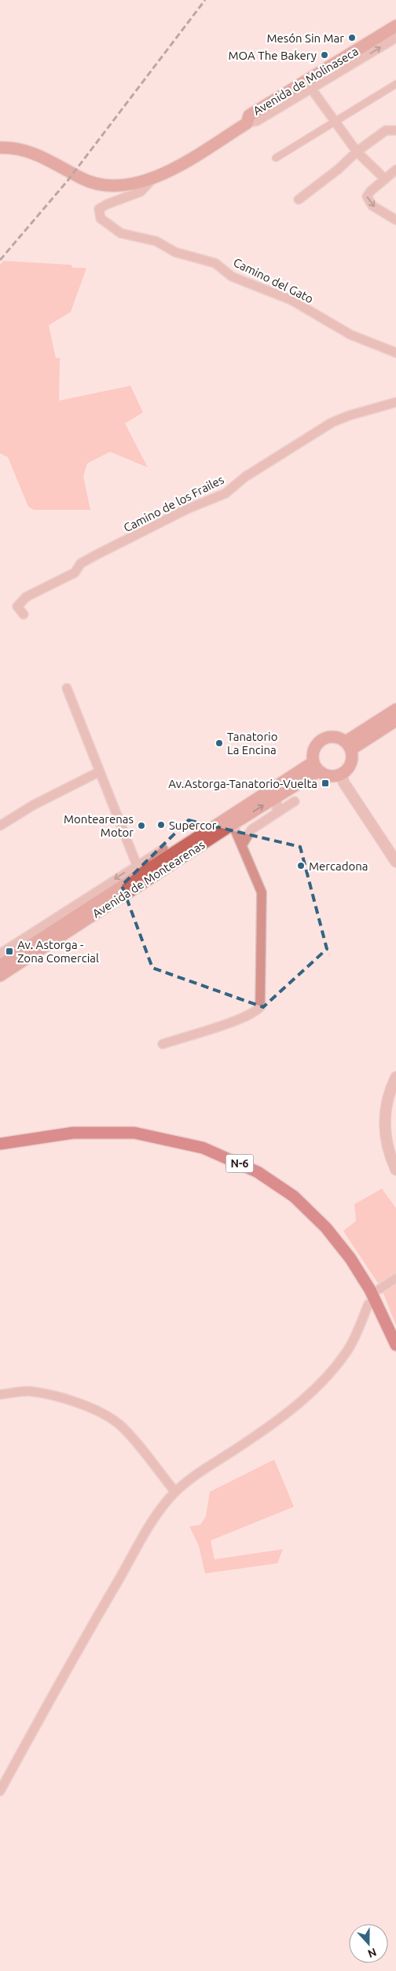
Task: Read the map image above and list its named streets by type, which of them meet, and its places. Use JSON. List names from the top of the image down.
{
  "streets": {
    "highway": ["N-6"],
    "main road": ["Avenida de Molinaseca", "Avenida de Montearenas"],
    "street": ["Camino del Gato", "Camino de los Frailes"]
  },
  "crossings": [
    ["Avenida de Molinaseca", "Camino del Gato"]
  ],
  "places": {
    "other": [
      "Mesón Sin Mar",
      "MOA The Bakery",
      "Tanatorio La Encina",
      "Supercor",
      "Montearenas Motor",
      "Mercadona"
    ],
    "transit": ["Av.Astorga-Tanatorio-Vuelta", "Av. Astorga - Zona Comercial"]
  },
  "north": "bottom"
}
